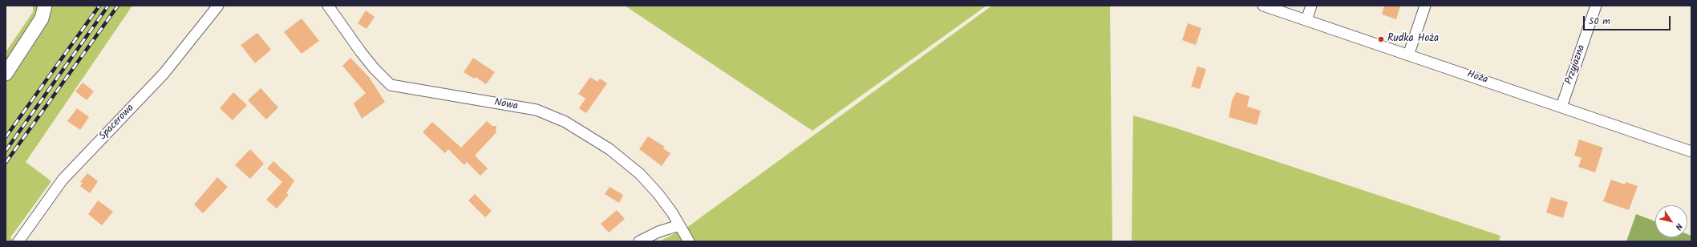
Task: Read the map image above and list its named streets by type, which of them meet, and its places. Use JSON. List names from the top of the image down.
{
  "streets": {
    "street": [
      "Przyjazna",
      "Hoża",
      "Nowa",
      "Spacerowa"
    ]
  },
  "crossings": [
    ["Przyjazna", "Hoża"]
  ],
  "places": ["Rudka Hoża"],
  "scale_bar": "50 m",
  "north": "bottom right"
}
